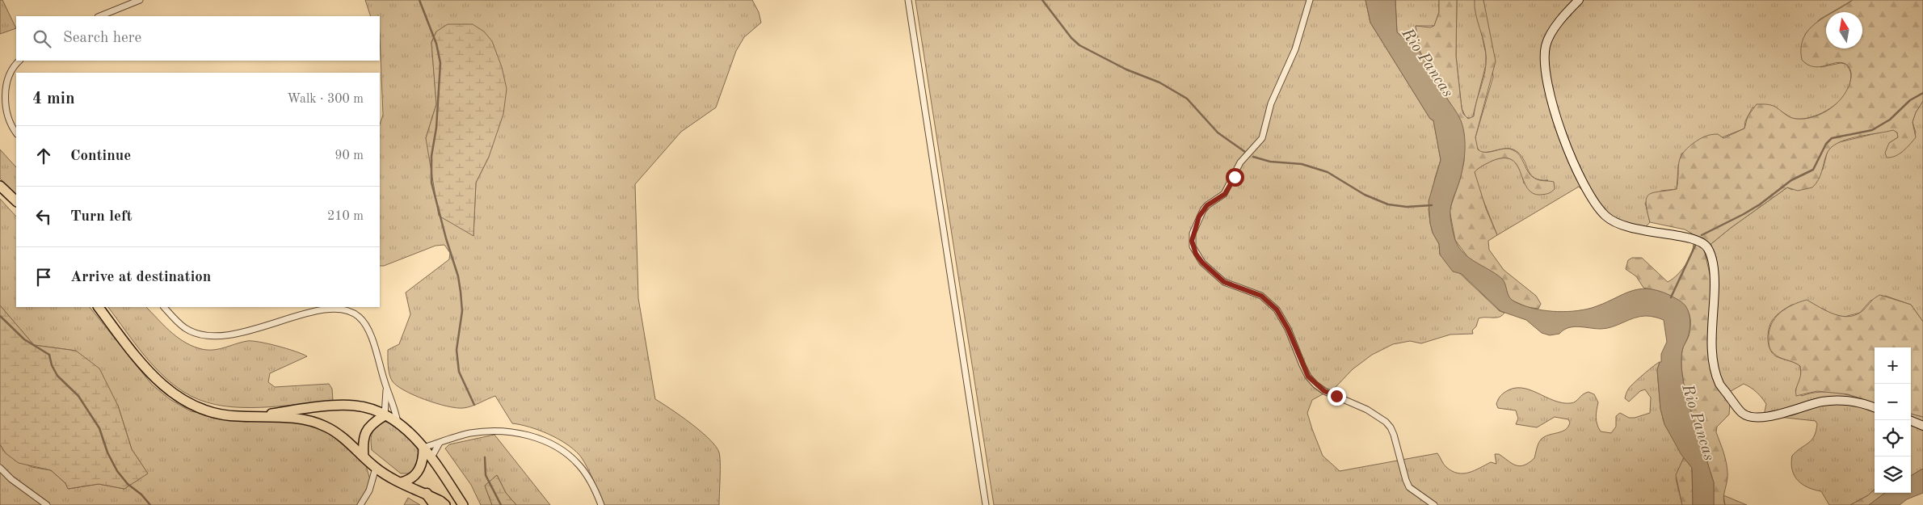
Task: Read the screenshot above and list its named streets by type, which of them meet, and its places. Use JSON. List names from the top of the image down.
{
  "water": ["Rio Pancas"],
  "north": "top",
  "page": {
    "search": "Search here",
    "heading": ["4 min", "Walk · 300 m"],
    "list": [
      ["Continue", "90 m"],
      ["Turn left", "210 m"],
      "Arrive at destination"
    ],
    "map_buttons": ["+", "−"]
  }
}
